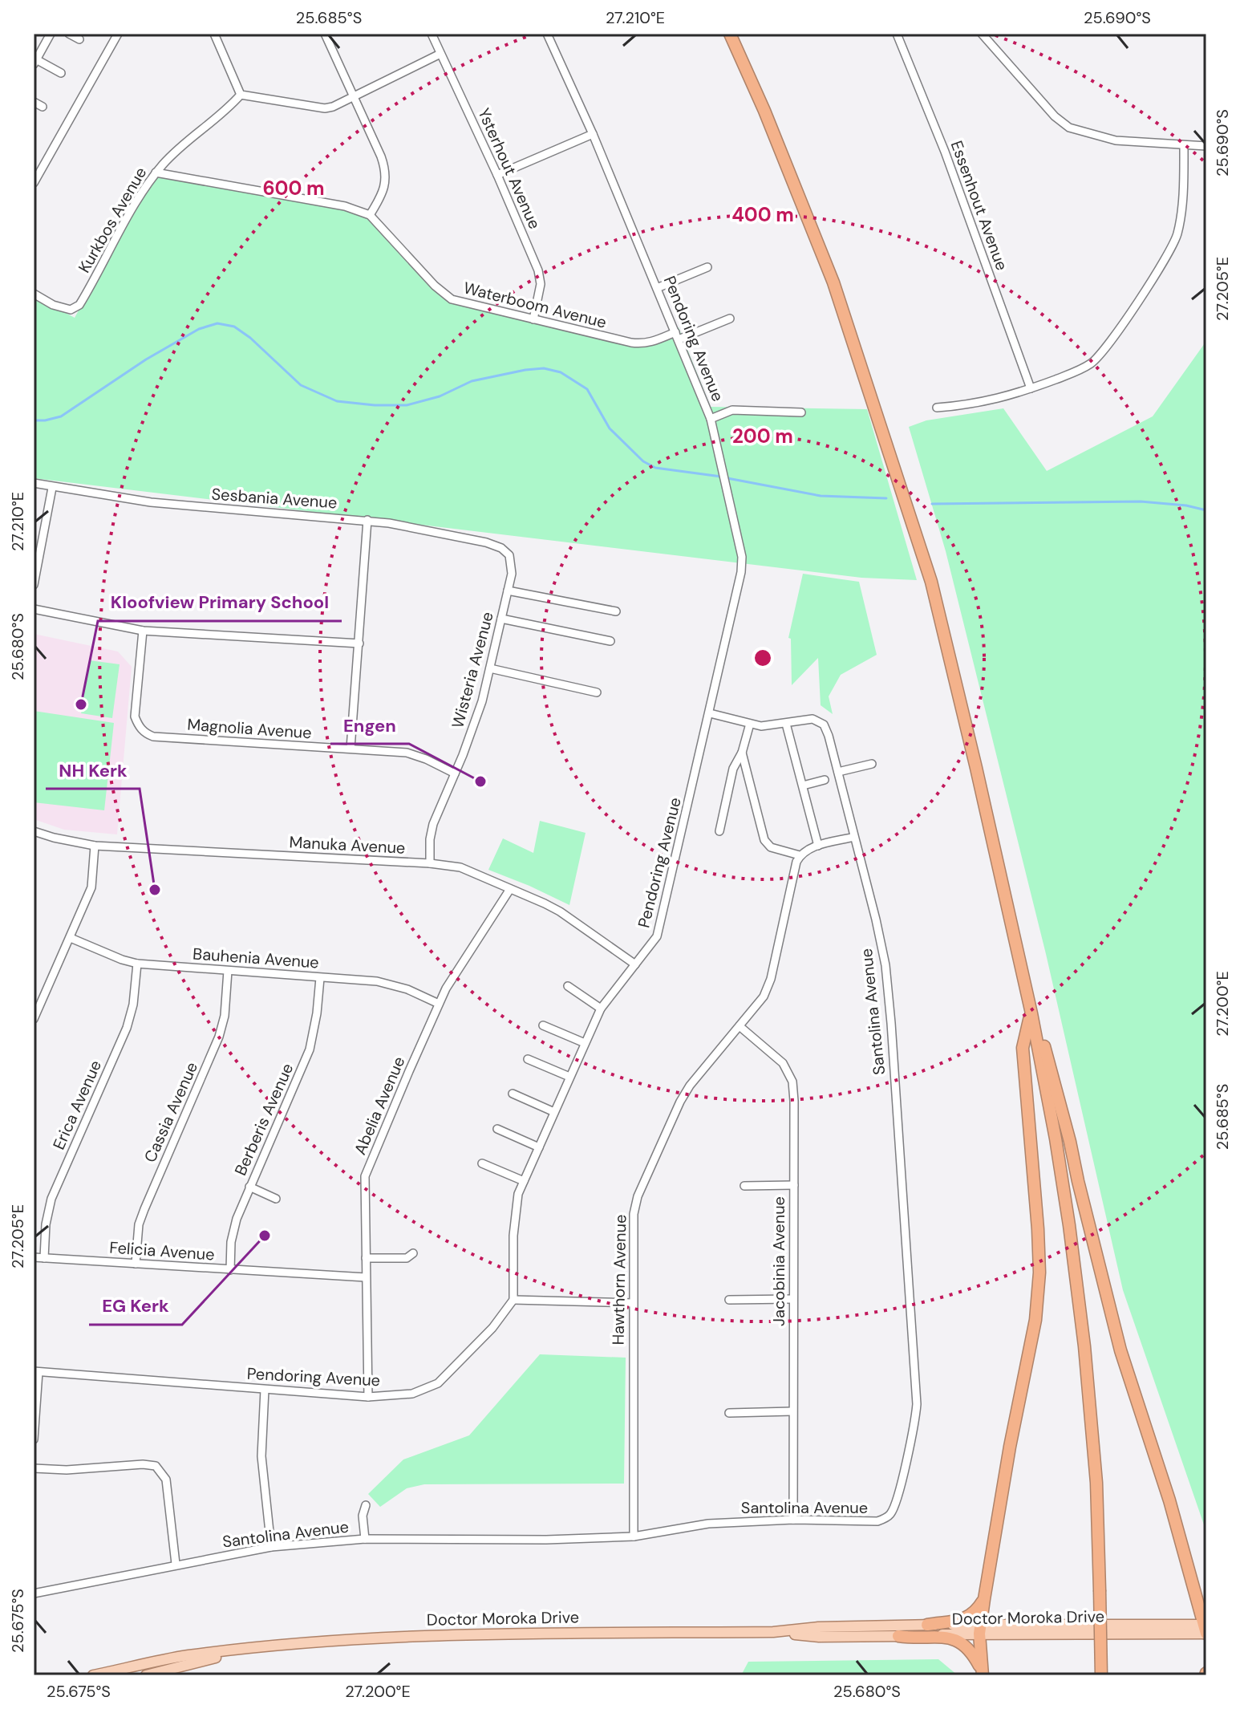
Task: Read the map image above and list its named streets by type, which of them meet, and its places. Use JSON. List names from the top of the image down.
{
  "streets": {
    "main road": ["Doctor Moroka Drive"],
    "street": [
      "Ysterhout Avenue",
      "Essenhout Avenue",
      "Kurkbos Avenue",
      "Waterboom Avenue",
      "Pendoring Avenue",
      "Sesbania Avenue",
      "Wisteria Avenue",
      "Magnolia Avenue",
      "Manuka Avenue",
      "Bauhenia Avenue",
      "Santolina Avenue",
      "Erica Avenue",
      "Abelia Avenue",
      "Cassia Avenue",
      "Berberis Avenue",
      "Felicia Avenue",
      "Jacobinia Avenue",
      "Hawthorn Avenue"
    ]
  },
  "crossings": [
    ["Ysterhout Avenue", "Waterboom Avenue"],
    ["Kurkbos Avenue", "Waterboom Avenue"],
    ["Waterboom Avenue", "Pendoring Avenue"],
    ["Pendoring Avenue", "Manuka Avenue"],
    ["Pendoring Avenue", "Santolina Avenue"],
    ["Pendoring Avenue", "Abelia Avenue"],
    ["Sesbania Avenue", "Wisteria Avenue"],
    ["Wisteria Avenue", "Magnolia Avenue"],
    ["Wisteria Avenue", "Manuka Avenue"],
    ["Manuka Avenue", "Abelia Avenue"],
    ["Bauhenia Avenue", "Erica Avenue"],
    ["Bauhenia Avenue", "Abelia Avenue"],
    ["Bauhenia Avenue", "Cassia Avenue"],
    ["Bauhenia Avenue", "Berberis Avenue"],
    ["Santolina Avenue", "Jacobinia Avenue"],
    ["Santolina Avenue", "Hawthorn Avenue"],
    ["Erica Avenue", "Felicia Avenue"],
    ["Abelia Avenue", "Felicia Avenue"],
    ["Cassia Avenue", "Felicia Avenue"],
    ["Berberis Avenue", "Felicia Avenue"],
    ["Jacobinia Avenue", "Hawthorn Avenue"]
  ],
  "places": [
    "Kloofview Primary School",
    "Engen",
    "NH Kerk",
    "EG Kerk"
  ],
  "coordinates": [
    "25.685°S",
    "27.210°E",
    "25.690°S",
    "27.205°E",
    "25.680°S",
    "27.200°E",
    "25.675°S"
  ],
  "rings": ["600 m", "400 m", "200 m"]
}
